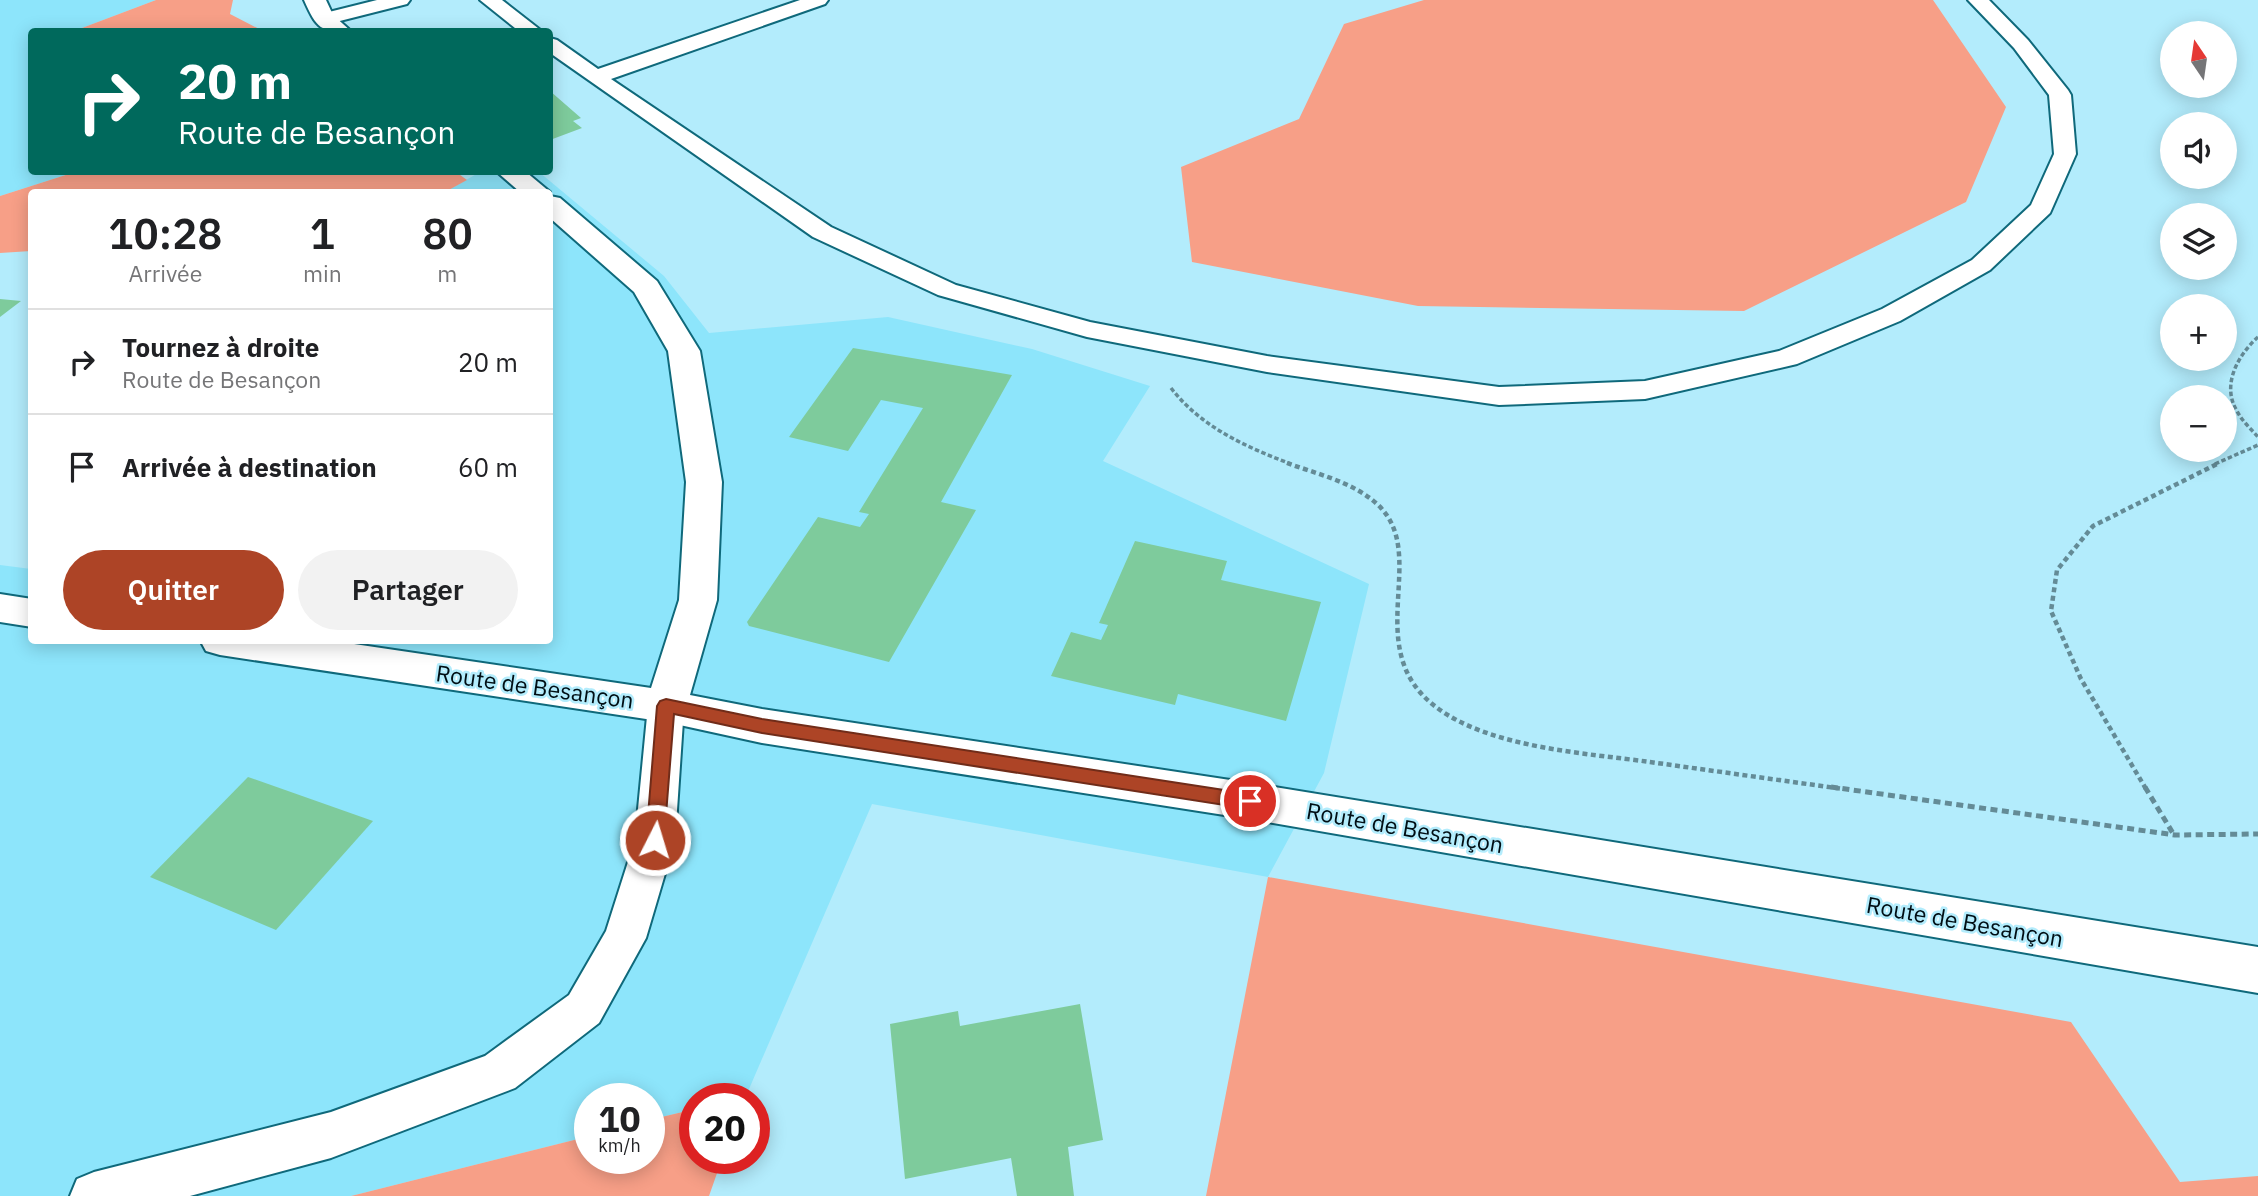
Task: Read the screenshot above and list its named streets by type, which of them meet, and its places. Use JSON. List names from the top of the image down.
{
  "streets": {
    "street": ["Route de Besançon"]
  },
  "north": "top",
  "page": {
    "map_buttons": ["+", "−"],
    "turn": ["20 m", "Route de Besançon"],
    "eta": [
      "10:28",
      "Arrivée",
      "1",
      "min",
      "80",
      "m"
    ],
    "list": [
      {
        "name": "Tournez à droite",
        "note": "Route de Besançon",
        "value": "20 m"
      },
      {
        "name": "Arrivée à destination",
        "value": "60 m"
      }
    ],
    "buttons": ["Quitter", "Partager"],
    "speed": "10 km/h",
    "limit": "20"
  }
}
